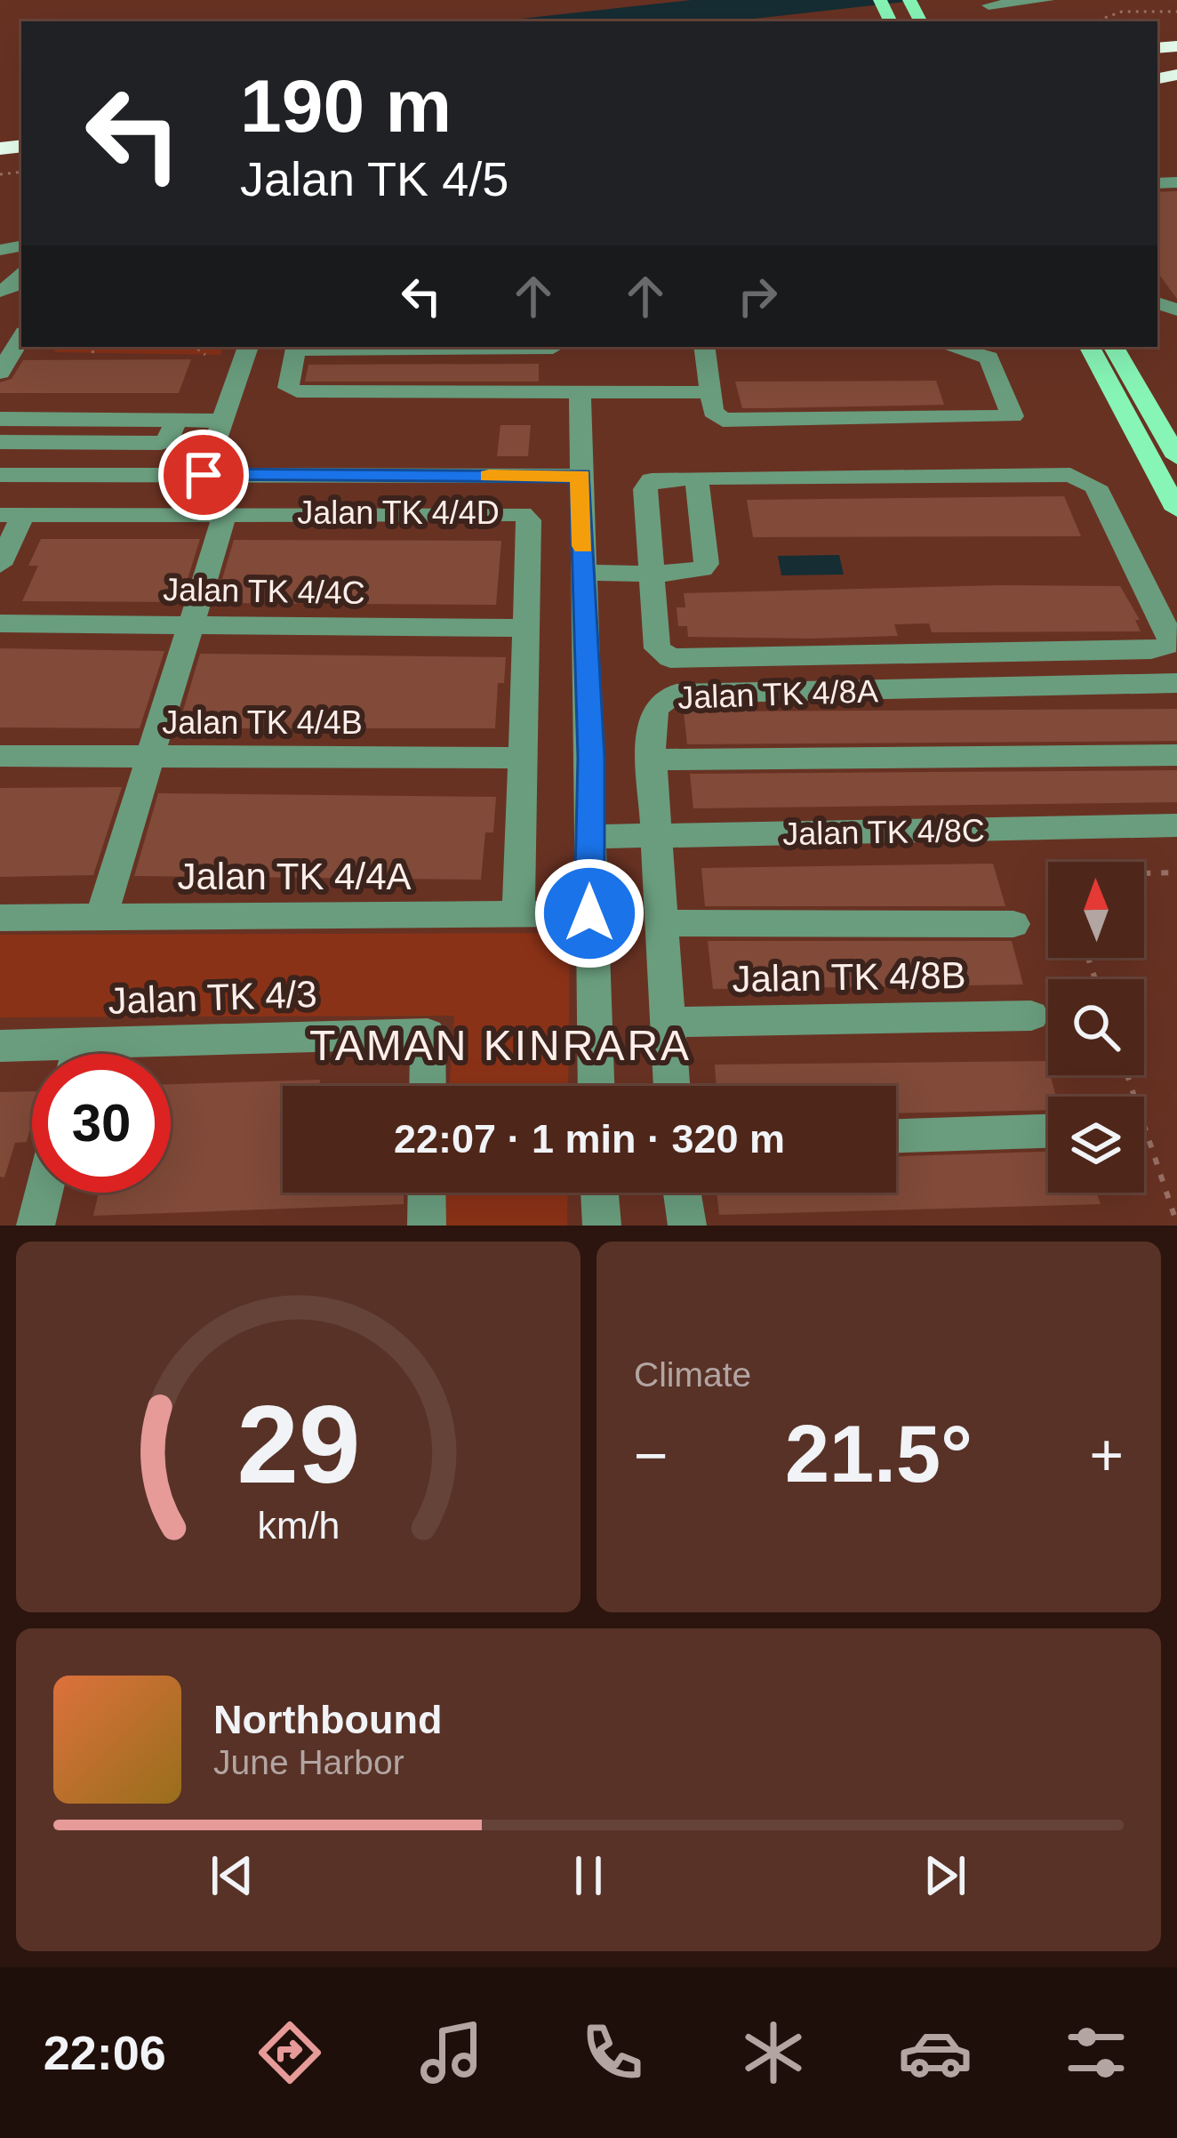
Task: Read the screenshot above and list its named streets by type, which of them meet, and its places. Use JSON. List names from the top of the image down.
{
  "streets": {
    "street": [
      "Jalan TK 4/4D",
      "Jalan TK 4/4C",
      "Jalan TK 4/8A",
      "Jalan TK 4/4B",
      "Jalan TK 4/8C",
      "Jalan TK 4/4A",
      "Jalan TK 4/8B",
      "Jalan TK 4/3"
    ]
  },
  "crossings": [
    ["Jalan TK 4/4D", "Jalan TK 4/4C"],
    ["Jalan TK 4/4D", "Jalan TK 4/4B"],
    ["Jalan TK 4/4D", "Jalan TK 4/4A"],
    ["Jalan TK 4/8A", "Jalan TK 4/8C"],
    ["Jalan TK 4/8A", "Jalan TK 4/8B"]
  ],
  "districts": ["TAMAN KINRARA"],
  "north": "top",
  "page": {
    "turn": ["190 m", "Jalan TK 4/5"],
    "limit": "30",
    "trip": "22:07 · 1 min · 320 m",
    "tile": "Climate",
    "heat": ["−", "21.5°", "+"],
    "song": ["Northbound", "June Harbor"],
    "tabs": "22:06",
    "gauge": ["29", "km/h"]
  }
}
